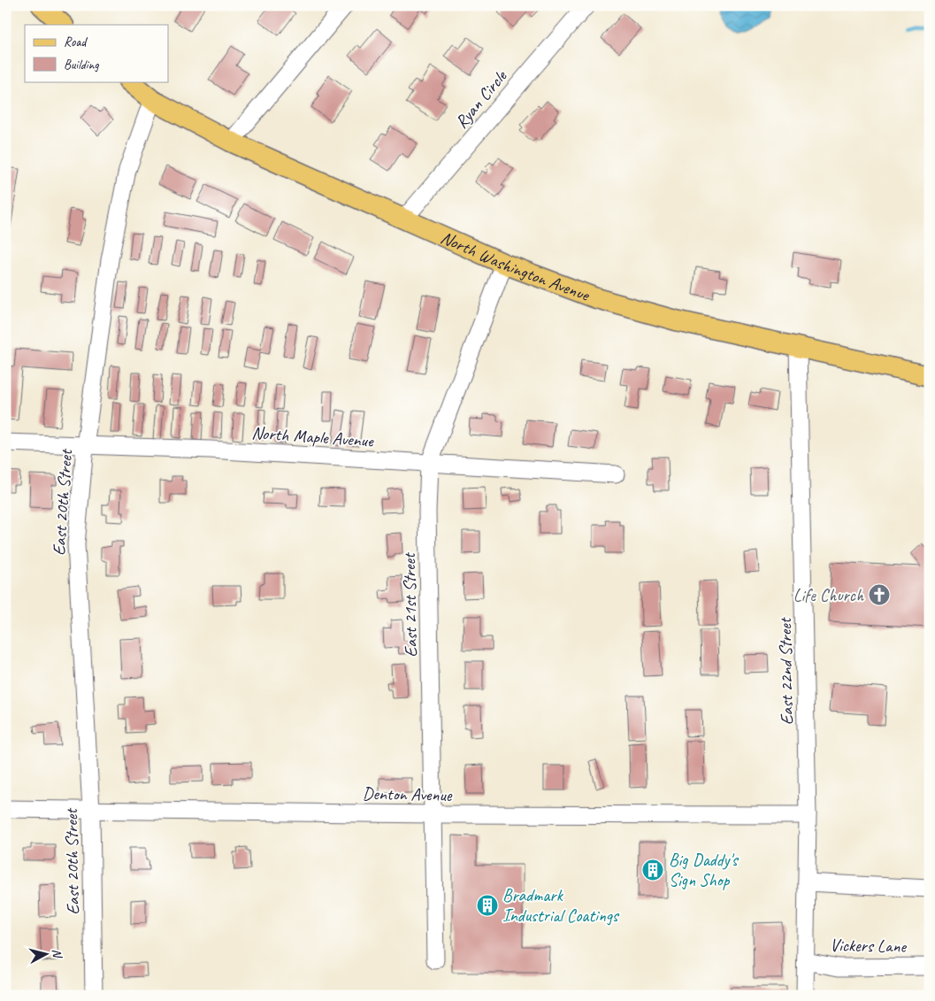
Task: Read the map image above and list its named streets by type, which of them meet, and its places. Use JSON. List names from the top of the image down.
{
  "streets": {
    "main road": ["North Washington Avenue"],
    "street": [
      "Ryan Circle",
      "North Maple Avenue",
      "East 20th Street",
      "East 21st Street",
      "East 22nd Street",
      "Denton Avenue",
      "Vickers Lane"
    ]
  },
  "crossings": [
    ["Ryan Circle", "North Washington Avenue"],
    ["North Washington Avenue", "East 20th Street"],
    ["North Washington Avenue", "East 21st Street"],
    ["North Washington Avenue", "East 22nd Street"],
    ["North Maple Avenue", "East 20th Street"],
    ["North Maple Avenue", "East 21st Street"],
    ["East 20th Street", "Denton Avenue"],
    ["East 21st Street", "Denton Avenue"],
    ["East 22nd Street", "Denton Avenue"],
    ["East 22nd Street", "Vickers Lane"]
  ],
  "places": {
    "church": ["Life Church"],
    "building": ["Big Daddy's Sign Shop", "Bradmark Industrial Coatings"]
  },
  "legend": ["Road", "Building"],
  "north": "right"
}
